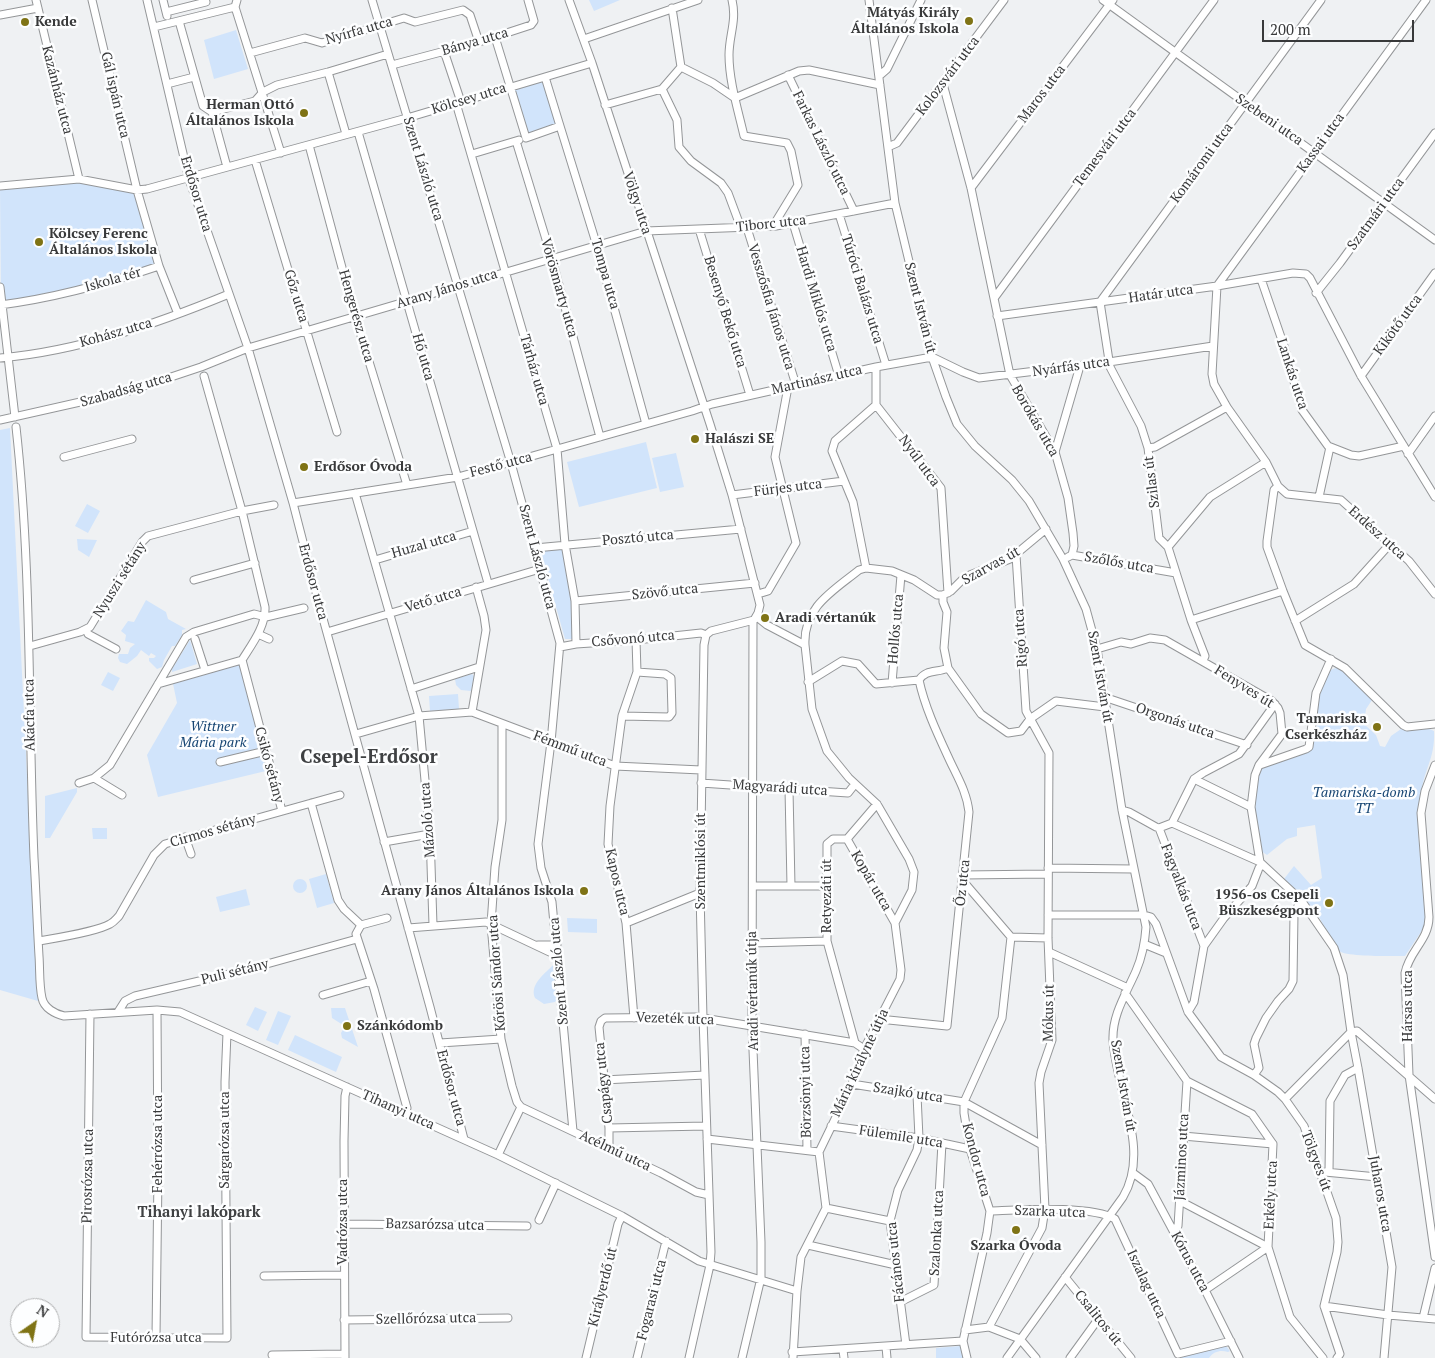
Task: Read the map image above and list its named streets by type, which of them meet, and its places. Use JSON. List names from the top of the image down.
{
  "streets": {
    "street": [
      "Nyírfa utca",
      "Bánya utca",
      "Kolozsvári utca",
      "Kazánház utca",
      "Maros utca",
      "Gál ispán utca",
      "Kölcsey utca",
      "Szebeni utca",
      "Farkas László utca",
      "Kassai utca",
      "Temesvári utca",
      "Komáromi utca",
      "Szent László utca",
      "Erdősor utca",
      "Völgy utca",
      "Szatmári utca",
      "Tiborc utca",
      "Tompa utca",
      "Iskola tér",
      "Vörösmarty utca",
      "Arany János utca",
      "Túróci Balázs utca",
      "Határ utca",
      "Gőz utca",
      "Hardi Miklós utca",
      "Vesszősfia János utca",
      "Szent István út",
      "Besenyő Bekő utca",
      "Hengerész utca",
      "Kikötő utca",
      "Kohász utca",
      "Hő utca",
      "Nyárfás utca",
      "Tárház utca",
      "Lankás utca",
      "Martinász utca",
      "Szabadság utca",
      "Borókás utca",
      "Nyúl utca",
      "Festő utca",
      "Szilas út",
      "Fürjes utca",
      "Erdész utca",
      "Posztó utca",
      "Huzal utca",
      "Szőlős utca",
      "Szarvas út",
      "Nyuszi sétány",
      "Szövő utca",
      "Vető utca",
      "Hollós utca",
      "Rigó utca",
      "Csővonó utca",
      "Fenyves út",
      "Akácfa utca",
      "Orgonás utca",
      "Fémmű utca",
      "Csikó sétány",
      "Magyarádi utca",
      "Mázoló utca",
      "Cirmos sétány",
      "Szentmiklósi út",
      "Kopár utca",
      "Kapos utca",
      "Őz utca",
      "Fagyalkás utca",
      "Retyezáti út",
      "Puli sétány",
      "Kőrösi Sándor utca",
      "Aradi vértanúk útja",
      "Hársas utca",
      "Mókus út",
      "Vezeték utca",
      "Mária királyné útja",
      "Csapágy utca",
      "Börzsönyi utca",
      "Szajkó utca",
      "Tihanyi utca",
      "Fülemile utca",
      "Sárgarózsa utca",
      "Fehérrózsa utca",
      "Acélmű utca",
      "Jázminos utca",
      "Kondor utca",
      "Tölgyes út",
      "Pirosrózsa utca",
      "Juharos utca",
      "Erkély utca",
      "Szarka utca",
      "Vadrózsa utca",
      "Bazsarózsa utca",
      "Szalonka utca",
      "Fácános utca",
      "Kórus utca",
      "Iszalag utca",
      "Királyerdő út",
      "Fogarasi utca",
      "Csalitos út",
      "Szellőrózsa utca",
      "Futórózsa utca"
    ]
  },
  "crossings": [
    ["Nyírfa utca", "Bánya utca"],
    ["Nyírfa utca", "Szent László utca"],
    ["Bánya utca", "Szent László utca"],
    ["Bánya utca", "Tárház utca"],
    ["Kolozsvári utca", "Szent István út"],
    ["Maros utca", "Szebeni utca"],
    ["Gál ispán utca", "Iskola tér"],
    ["Kölcsey utca", "Szent László utca"],
    ["Kölcsey utca", "Völgy utca"],
    ["Kölcsey utca", "Tompa utca"],
    ["Kölcsey utca", "Hengerész utca"],
    ["Kölcsey utca", "Hő utca"],
    ["Kölcsey utca", "Tárház utca"],
    ["Szebeni utca", "Kassai utca"],
    ["Szebeni utca", "Temesvári utca"],
    ["Szebeni utca", "Komáromi utca"],
    ["Szebeni utca", "Szatmári utca"],
    ["Farkas László utca", "Tiborc utca"],
    ["Kassai utca", "Határ utca"],
    ["Komáromi utca", "Határ utca"],
    ["Komáromi utca", "Szilas út"],
    ["Szent László utca", "Arany János utca"],
    ["Szent László utca", "Festő utca"],
    ["Szent László utca", "Posztó utca"],
    ["Szent László utca", "Vető utca"],
    ["Szent László utca", "Csővonó utca"],
    ["Szent László utca", "Fémmű utca"],
    ["Szent László utca", "Acélmű utca"],
    ["Erdősor utca", "Arany János utca"],
    ["Erdősor utca", "Kohász utca"],
    ["Erdősor utca", "Szabadság utca"],
    ["Erdősor utca", "Festő utca"],
    ["Erdősor utca", "Vető utca"],
    ["Erdősor utca", "Tihanyi utca"],
    ["Völgy utca", "Tiborc utca"],
    ["Völgy utca", "Arany János utca"],
    ["Völgy utca", "Martinász utca"],
    ["Völgy utca", "Festő utca"],
    ["Szatmári utca", "Határ utca"],
    ["Tiborc utca", "Arany János utca"],
    ["Tiborc utca", "Túróci Balázs utca"],
    ["Tiborc utca", "Hardi Miklós utca"],
    ["Tiborc utca", "Vesszősfia János utca"],
    ["Tiborc utca", "Szent István út"],
    ["Tiborc utca", "Besenyő Bekő utca"],
    ["Tompa utca", "Arany János utca"],
    ["Tompa utca", "Festő utca"],
    ["Vörösmarty utca", "Arany János utca"],
    ["Vörösmarty utca", "Festő utca"],
    ["Arany János utca", "Gőz utca"],
    ["Arany János utca", "Hengerész utca"],
    ["Arany János utca", "Hő utca"],
    ["Arany János utca", "Tárház utca"],
    ["Arany János utca", "Szabadság utca"],
    ["Túróci Balázs utca", "Martinász utca"],
    ["Határ utca", "Kikötő utca"],
    ["Határ utca", "Lankás utca"],
    ["Határ utca", "Borókás utca"],
    ["Határ utca", "Szilas út"],
    ["Hardi Miklós utca", "Martinász utca"],
    ["Vesszősfia János utca", "Martinász utca"],
    ["Szent István út", "Nyárfás utca"],
    ["Szent István út", "Martinász utca"],
    ["Szent István út", "Szőlős utca"],
    ["Szent István út", "Szarvas út"],
    ["Szent István út", "Fenyves út"],
    ["Szent István út", "Orgonás utca"],
    ["Szent István út", "Tölgyes út"],
    ["Szent István út", "Erkély utca"],
    ["Szent István út", "Szarka utca"],
    ["Szent István út", "Kórus utca"],
    ["Szent István út", "Iszalag utca"],
    ["Szent István út", "Csalitos út"],
    ["Besenyő Bekő utca", "Martinász utca"],
    ["Hengerész utca", "Festő utca"],
    ["Hő utca", "Festő utca"],
    ["Hő utca", "Huzal utca"],
    ["Hő utca", "Vető utca"],
    ["Nyárfás utca", "Martinász utca"],
    ["Nyárfás utca", "Borókás utca"],
    ["Nyárfás utca", "Szilas út"],
    ["Tárház utca", "Festő utca"],
    ["Tárház utca", "Posztó utca"],
    ["Tárház utca", "Szövő utca"],
    ["Tárház utca", "Csővonó utca"],
    ["Martinász utca", "Festő utca"],
    ["Borókás utca", "Szőlős utca"],
    ["Nyúl utca", "Szarvas út"],
    ["Szilas út", "Szőlős utca"],
    ["Szilas út", "Fenyves út"],
    ["Szarvas út", "Rigó utca"],
    ["Nyuszi sétány", "Akácfa utca"],
    ["Rigó utca", "Mókus út"],
    ["Csővonó utca", "Szentmiklósi út"],
    ["Csővonó utca", "Kapos utca"],
    ["Akácfa utca", "Cirmos sétány"],
    ["Akácfa utca", "Tihanyi utca"],
    ["Fémmű utca", "Szentmiklósi út"],
    ["Fémmű utca", "Kapos utca"],
    ["Fémmű utca", "Kőrösi Sándor utca"],
    ["Csikó sétány", "Cirmos sétány"],
    ["Magyarádi utca", "Szentmiklósi út"],
    ["Magyarádi utca", "Aradi vértanúk útja"],
    ["Szentmiklósi út", "Vezeték utca"],
    ["Szentmiklósi út", "Tihanyi utca"],
    ["Szentmiklósi út", "Acélmű utca"],
    ["Kopár utca", "Retyezáti út"],
    ["Kopár utca", "Mária királyné útja"],
    ["Kapos utca", "Vezeték utca"],
    ["Őz utca", "Mária királyné útja"],
    ["Retyezáti út", "Vezeték utca"],
    ["Puli sétány", "Tihanyi utca"],
    ["Kőrösi Sándor utca", "Acélmű utca"],
    ["Aradi vértanúk útja", "Vezeték utca"],
    ["Aradi vértanúk útja", "Tihanyi utca"],
    ["Mókus út", "Szarka utca"],
    ["Vezeték utca", "Mária királyné útja"],
    ["Vezeték utca", "Csapágy utca"],
    ["Vezeték utca", "Börzsönyi utca"],
    ["Mária királyné útja", "Szajkó utca"],
    ["Mária királyné útja", "Fülemile utca"],
    ["Csapágy utca", "Acélmű utca"],
    ["Szajkó utca", "Kondor utca"],
    ["Szajkó utca", "Fácános utca"],
    ["Tihanyi utca", "Sárgarózsa utca"],
    ["Tihanyi utca", "Fehérrózsa utca"],
    ["Tihanyi utca", "Pirosrózsa utca"],
    ["Tihanyi utca", "Vadrózsa utca"],
    ["Tihanyi utca", "Királyerdő út"],
    ["Tihanyi utca", "Fogarasi utca"],
    ["Fülemile utca", "Kondor utca"],
    ["Fülemile utca", "Szalonka utca"],
    ["Fülemile utca", "Fácános utca"],
    ["Sárgarózsa utca", "Futórózsa utca"],
    ["Fehérrózsa utca", "Futórózsa utca"],
    ["Jázminos utca", "Erkély utca"],
    ["Jázminos utca", "Kórus utca"],
    ["Kondor utca", "Szarka utca"],
    ["Pirosrózsa utca", "Futórózsa utca"],
    ["Szarka utca", "Iszalag utca"],
    ["Vadrózsa utca", "Bazsarózsa utca"],
    ["Vadrózsa utca", "Szellőrózsa utca"],
    ["Szalonka utca", "Fácános utca"]
  ],
  "districts": ["Csepel-Erdősor", "Tihanyi lakópark"],
  "parks": ["Wittner Mária park", "Tamariska-domb TT"],
  "places": [
    "Mátyás Király Általános Iskola",
    "Kende",
    "Herman Ottó Általános Iskola",
    "Kölcsey Ferenc Általános Iskola",
    "Halászi SE",
    "Erdősor Óvoda",
    "Aradi vértanúk",
    "Tamariska Cserkészház",
    "Arany János Általános Iskola",
    "1956-os Csepeli Büszkeségpont",
    "Szánkódomb",
    "Szarka Óvoda"
  ],
  "scale_bar": "200 m",
  "north": "top right"
}
